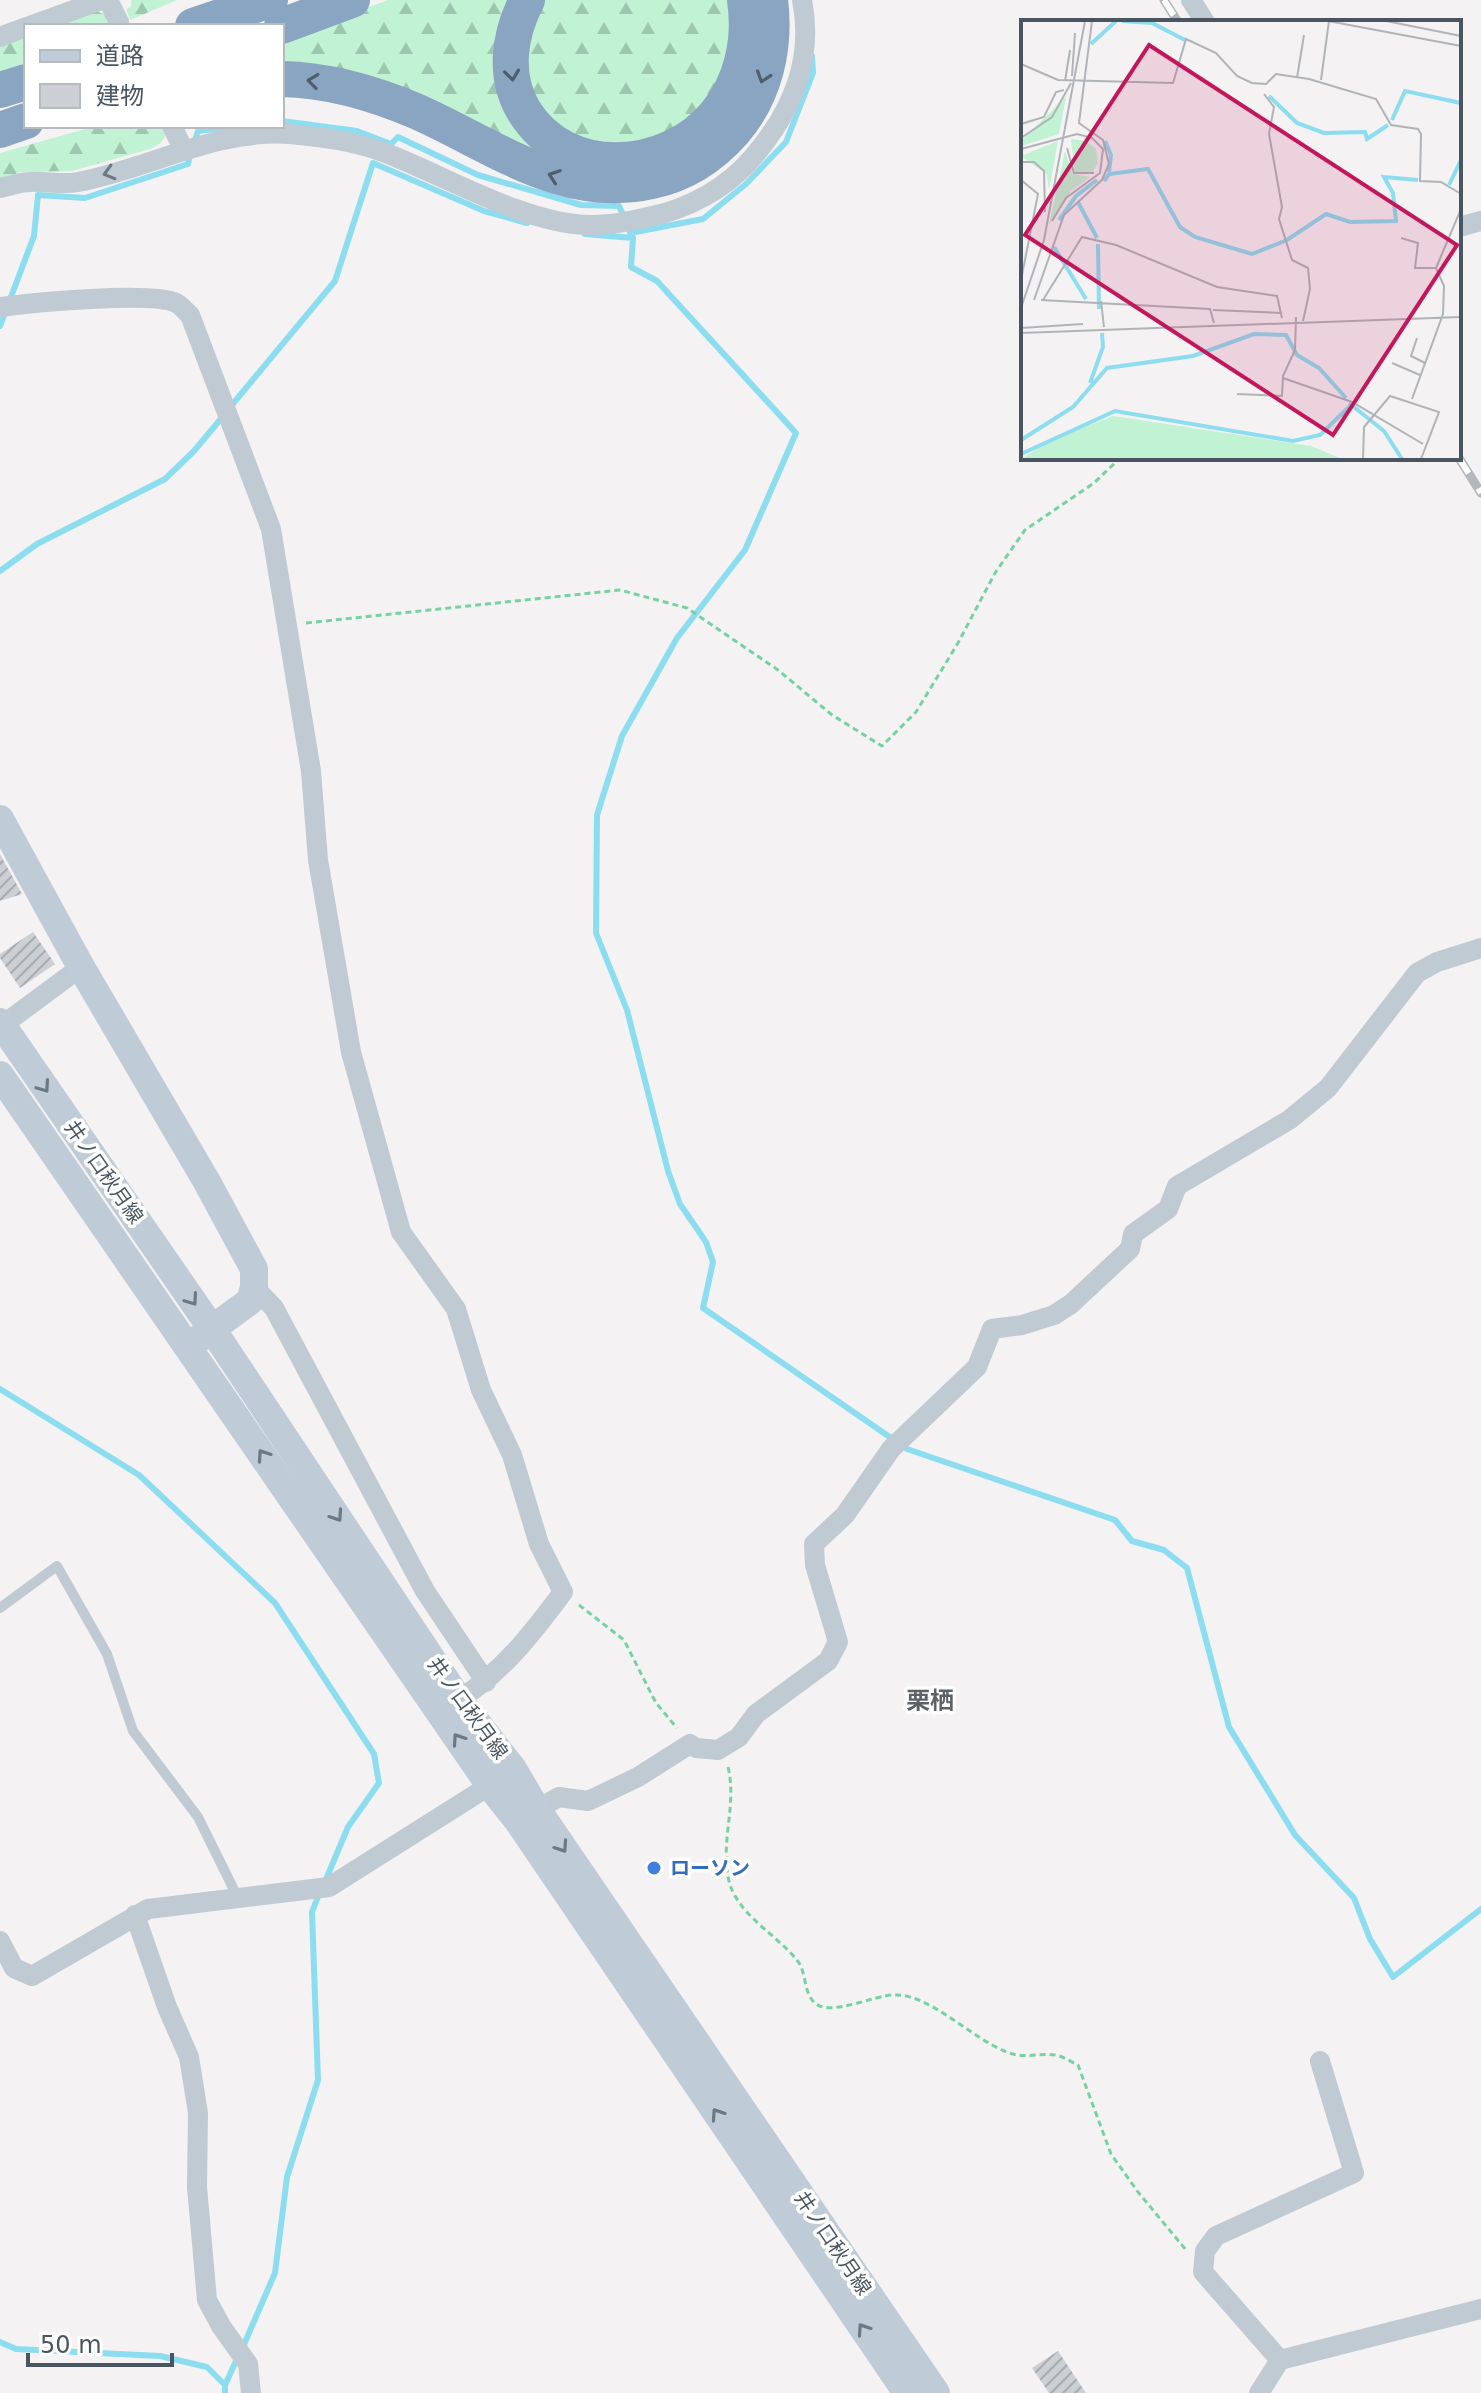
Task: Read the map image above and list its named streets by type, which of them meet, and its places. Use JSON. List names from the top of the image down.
{
  "streets": {
    "main road": ["井ノ口秋月線"]
  },
  "districts": ["栗栖"],
  "places": ["ローソン"],
  "legend": ["道路", "建物"],
  "scale_bar": "50 m"
}
